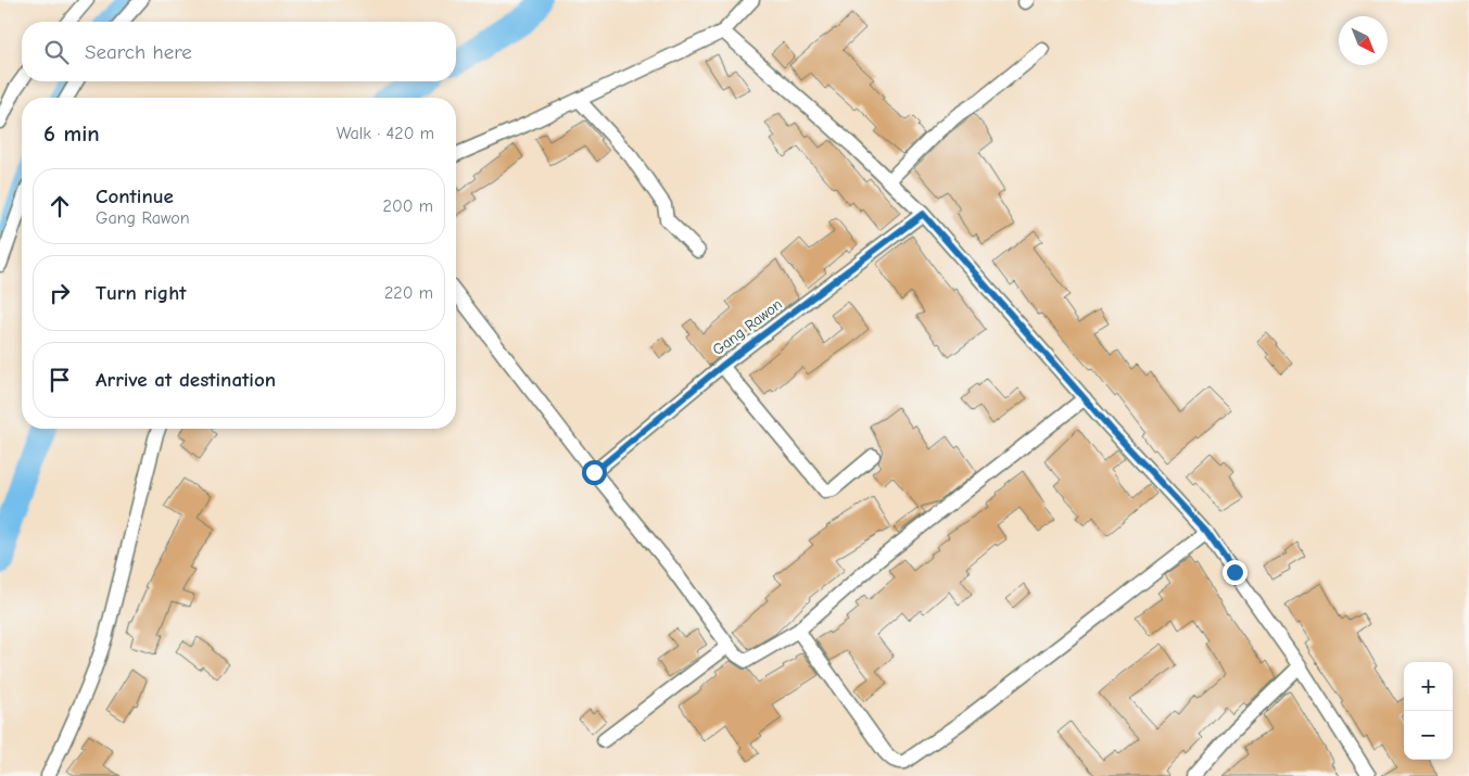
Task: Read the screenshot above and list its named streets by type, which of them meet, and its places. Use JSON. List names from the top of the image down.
{
  "streets": {
    "street": ["Gang Rawon"]
  },
  "north": "bottom right",
  "page": {
    "search": "Search here",
    "heading": ["6 min", "Walk · 420 m"],
    "list": [
      ["Continue", "Gang Rawon", "200 m"],
      ["Turn right", "220 m"],
      "Arrive at destination"
    ],
    "map_buttons": ["+", "−"]
  }
}
